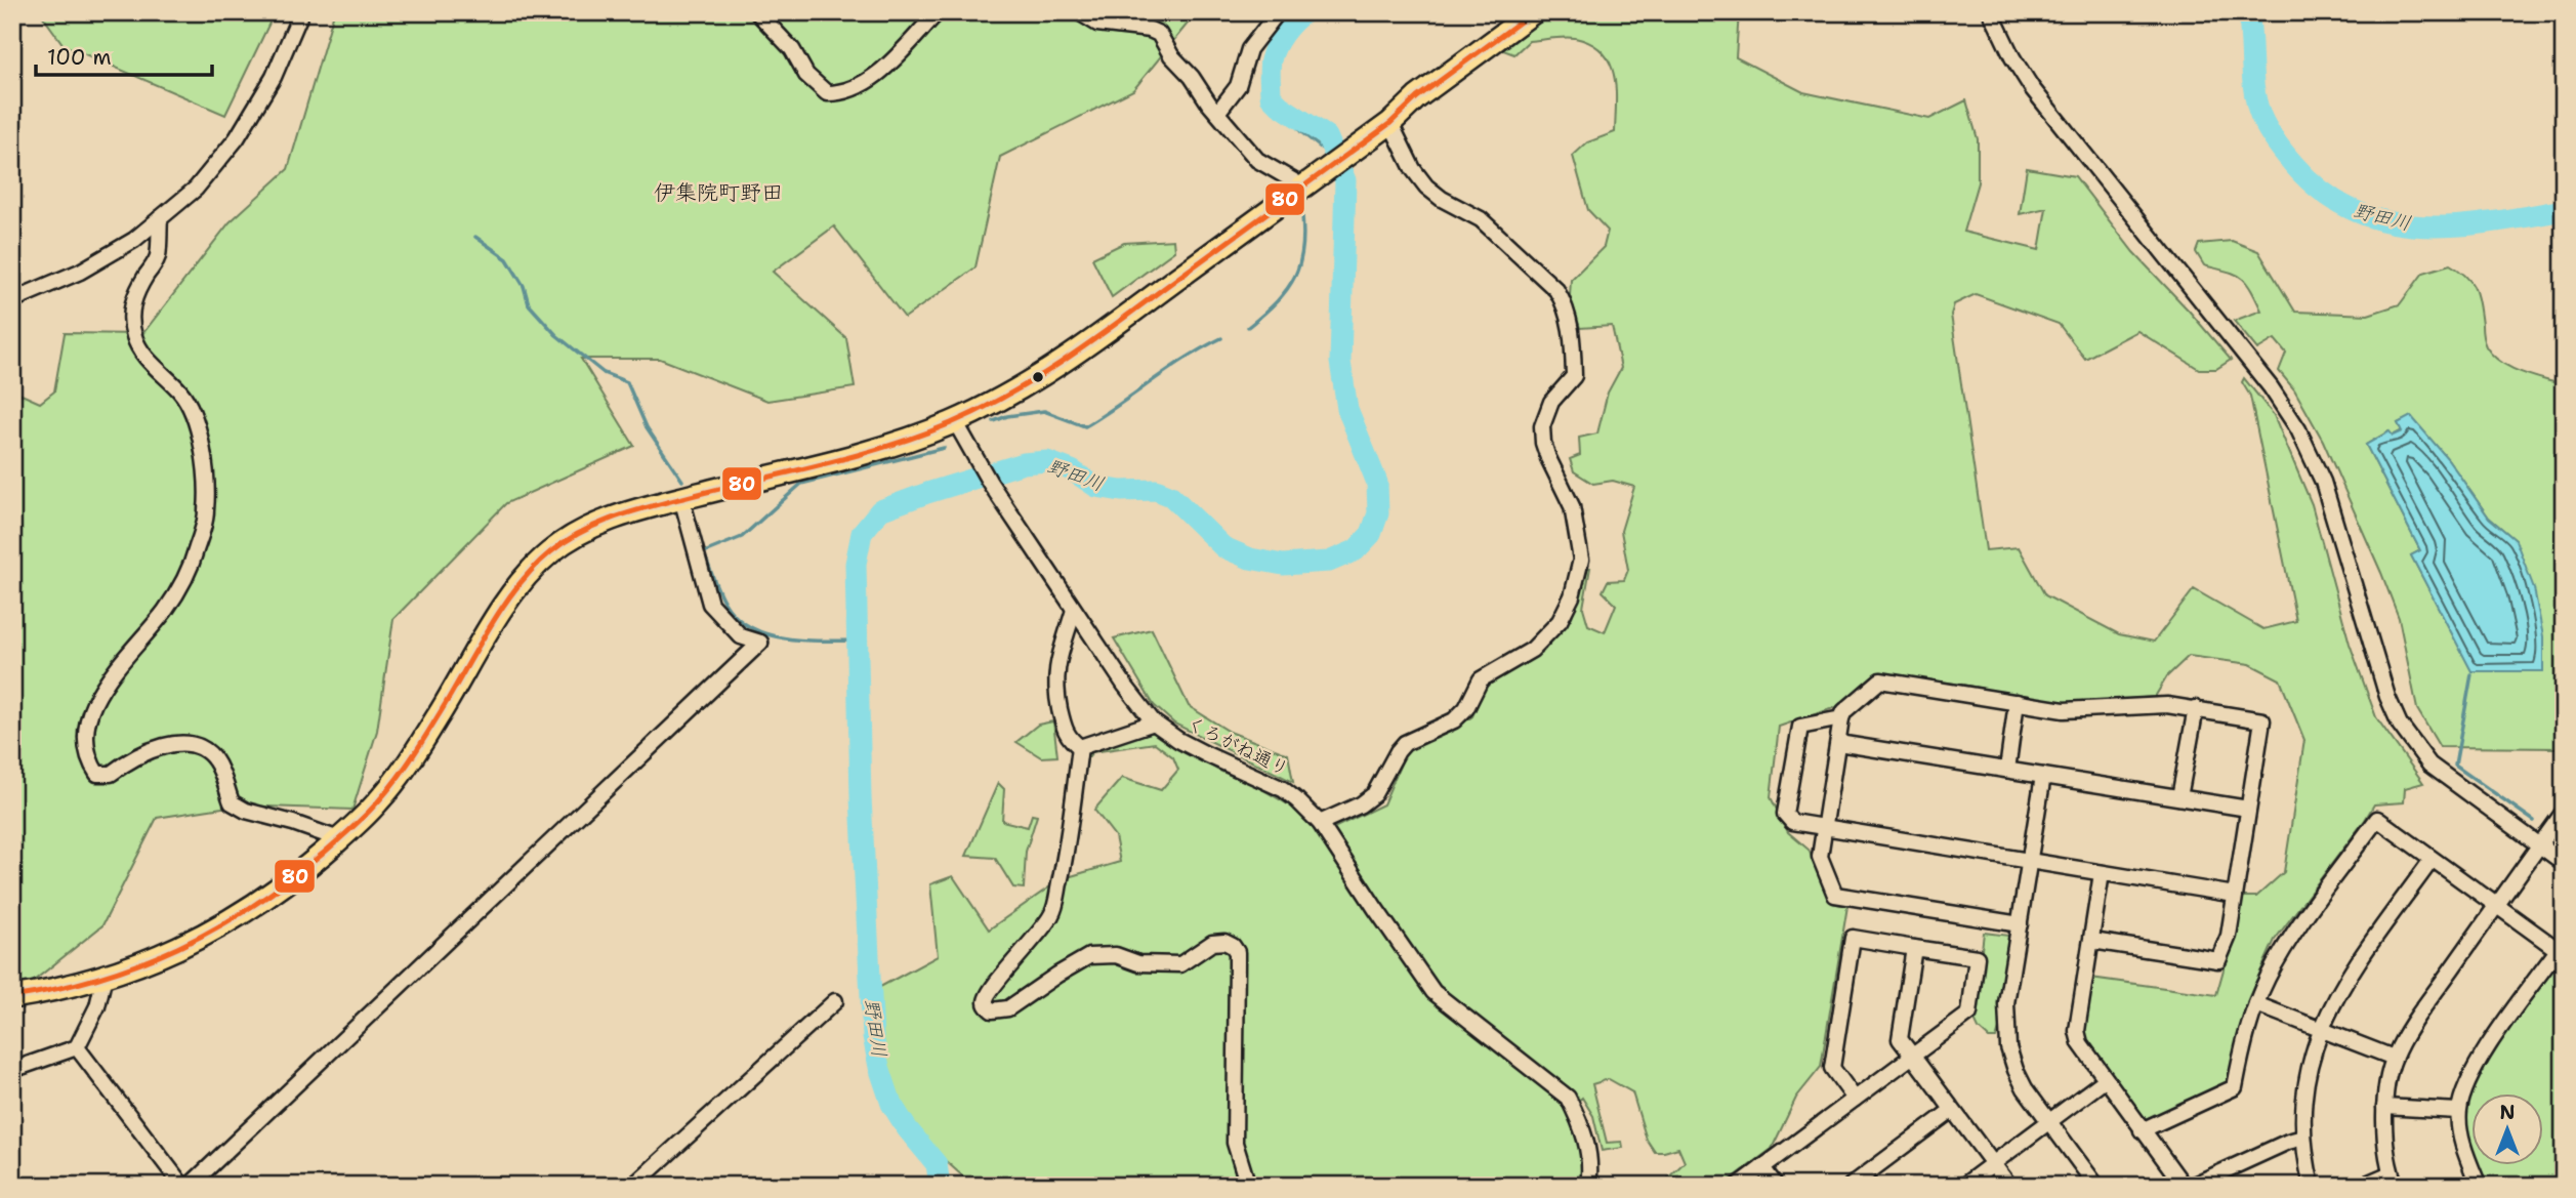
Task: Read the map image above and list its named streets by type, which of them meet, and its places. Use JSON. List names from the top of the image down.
{
  "streets": {
    "street": ["くろがね通り"]
  },
  "districts": ["伊集院町野田"],
  "water": ["野田川"],
  "lines": ["transit line 80"],
  "scale_bar": "100 m",
  "north": "top"
}
